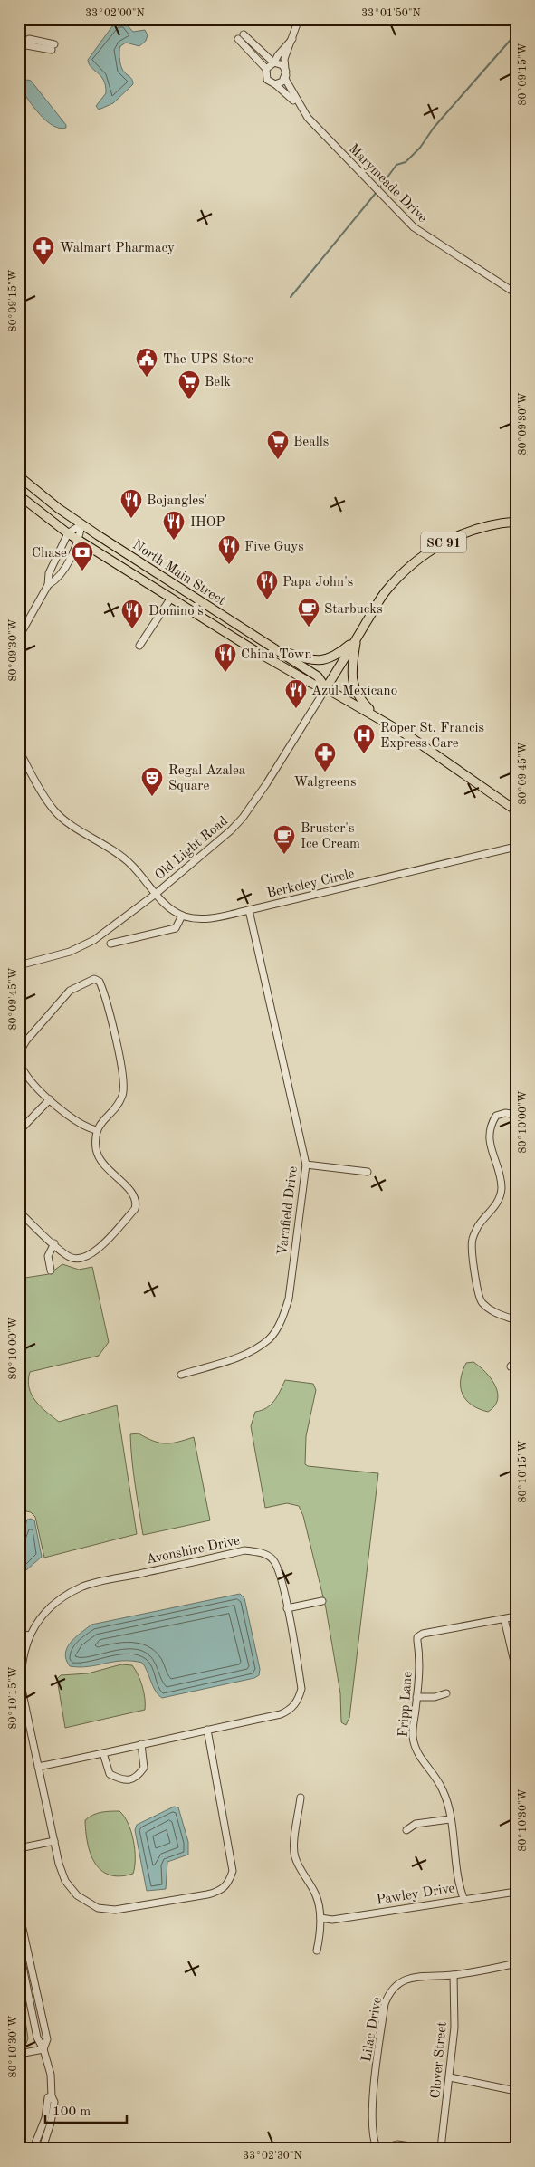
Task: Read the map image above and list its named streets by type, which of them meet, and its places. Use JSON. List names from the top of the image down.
{
  "streets": {
    "main road": ["SC 91", "North Main Street"],
    "street": [
      "Marymeade Drive",
      "Old Light Road",
      "Berkeley Circle",
      "Varnfield Drive",
      "Avonshire Drive",
      "Fripp Lane",
      "Pawley Drive",
      "Lilac Drive",
      "Clover Street"
    ]
  },
  "crossings": [
    ["SC 91", "North Main Street"],
    ["SC 91", "Old Light Road"],
    ["North Main Street", "Old Light Road"],
    ["Old Light Road", "Berkeley Circle"],
    ["Berkeley Circle", "Varnfield Drive"],
    ["Fripp Lane", "Pawley Drive"],
    ["Lilac Drive", "Clover Street"]
  ],
  "places": {
    "pharmacy": ["Walmart Pharmacy", "Walgreens"],
    "public building": ["The UPS Store"],
    "supermarket": ["Belk", "Bealls"],
    "restaurant": [
      "Bojangles'",
      "IHOP",
      "Five Guys",
      "Papa John's",
      "Domino's",
      "China Town",
      "Azul Mexicano"
    ],
    "bank": ["Chase"],
    "cafe": ["Starbucks", "Bruster's Ice Cream"],
    "hospital": ["Roper St. Francis Express Care"],
    "theatre": ["Regal Azalea Square"]
  },
  "scale_bar": "100 m",
  "coordinates": [
    "33°02'00\"N",
    "33°01'50\"N",
    "80°09'15\"W",
    "80°09'30\"W",
    "80°09'45\"W",
    "80°10'00\"W",
    "80°10'15\"W",
    "80°10'30\"W",
    "33°02'30\"N"
  ]
}
